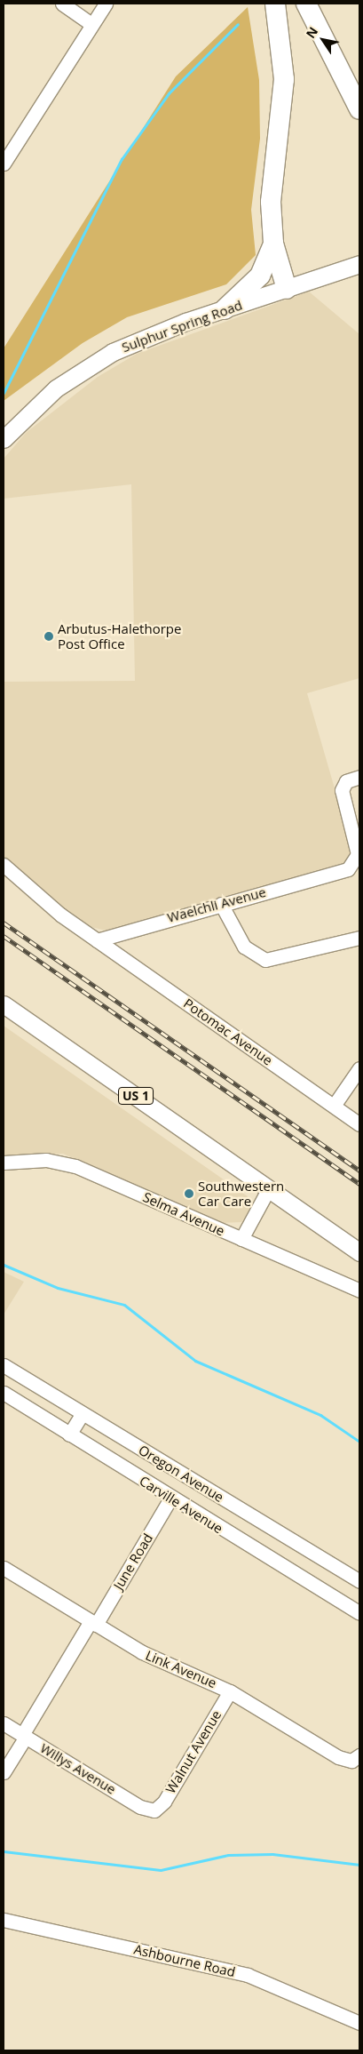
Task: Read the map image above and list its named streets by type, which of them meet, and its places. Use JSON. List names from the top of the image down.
{
  "streets": {
    "main road": ["Sulphur Spring Road", "US 1"],
    "street": [
      "Waelchli Avenue",
      "Potomac Avenue",
      "Selma Avenue",
      "Oregon Avenue",
      "Carville Avenue",
      "June Road",
      "Link Avenue",
      "Walnut Avenue",
      "Willys Avenue",
      "Ashbourne Road"
    ]
  },
  "crossings": [
    ["Waelchli Avenue", "Potomac Avenue"],
    ["Carville Avenue", "June Road"],
    ["June Road", "Link Avenue"],
    ["June Road", "Willys Avenue"],
    ["Link Avenue", "Walnut Avenue"],
    ["Walnut Avenue", "Willys Avenue"]
  ],
  "places": ["Arbutus-Halethorpe Post Office", "Southwestern Car Care"],
  "north": "top left"
}
